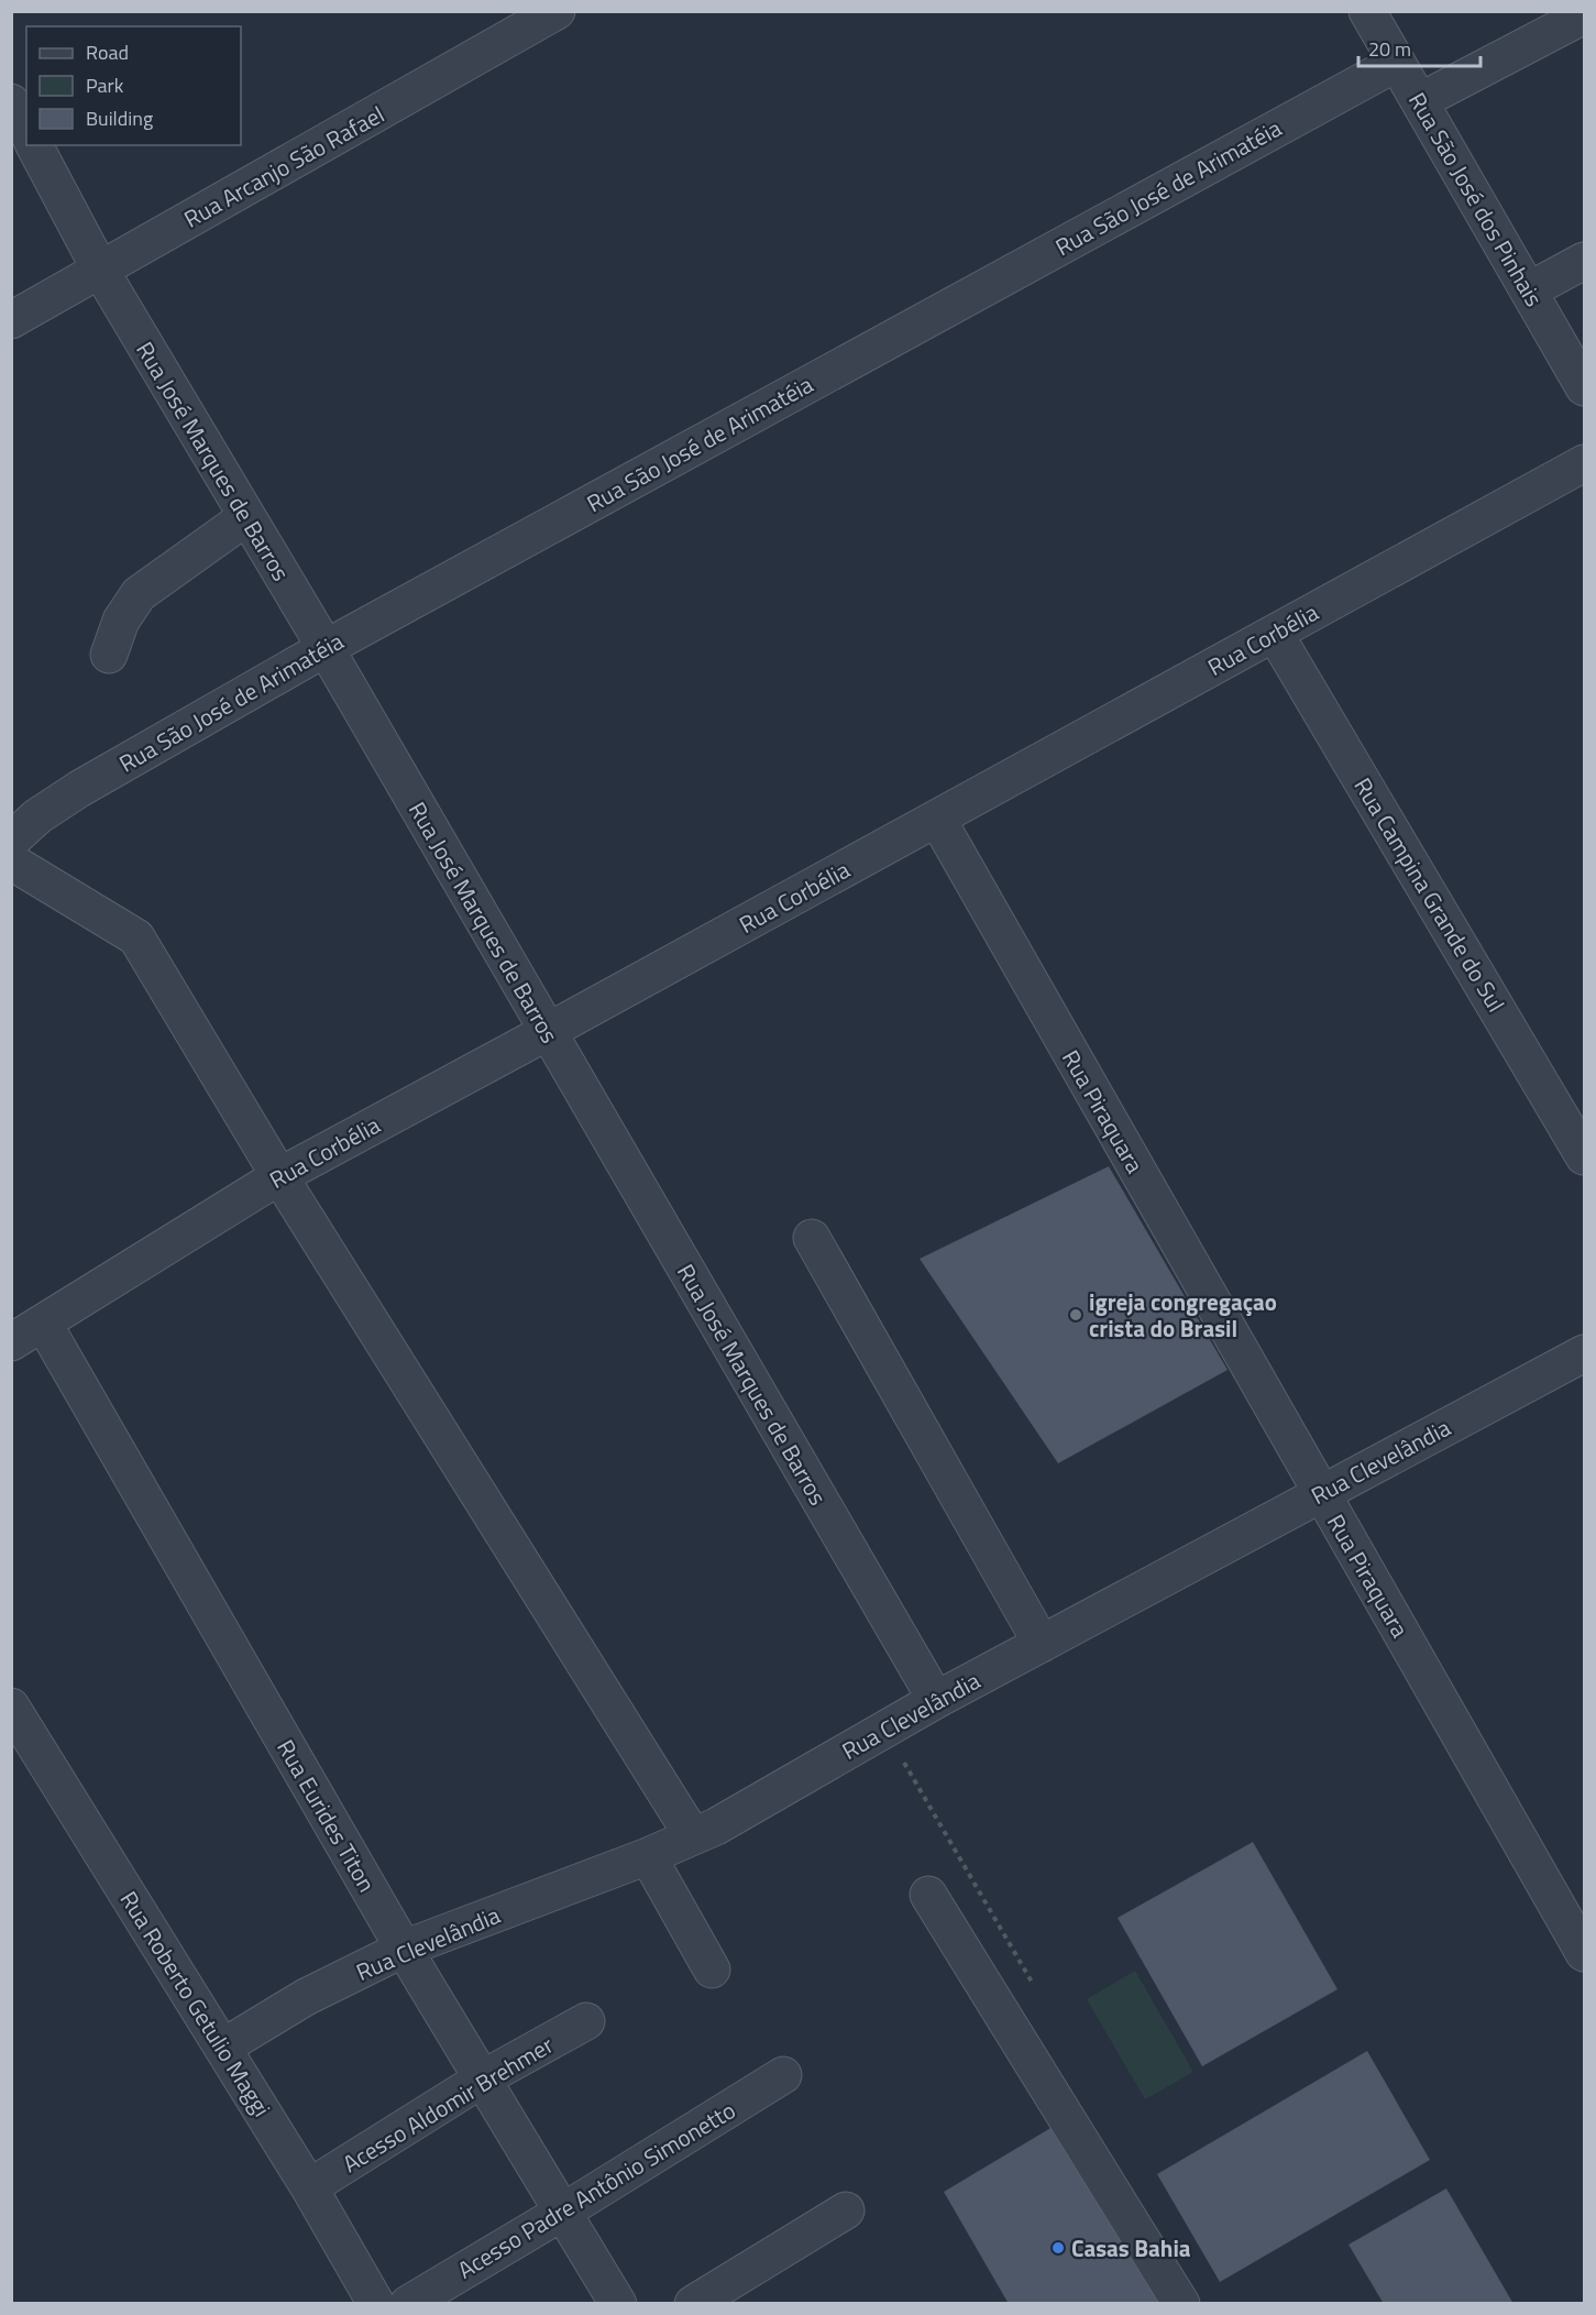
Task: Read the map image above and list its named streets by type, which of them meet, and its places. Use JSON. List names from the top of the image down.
{
  "streets": {
    "street": [
      "Rua Arcanjo São Rafael",
      "Rua São José de Arimatéia",
      "Rua São José dos Pinhais",
      "Rua José Marques de Barros",
      "Rua Corbélia",
      "Rua Campina Grande do Sul",
      "Rua Piraquara",
      "Rua Clevelândia",
      "Rua Eurides Titon",
      "Rua Roberto Getulio Maggi",
      "Acesso Aldomir Brehmer",
      "Acesso Padre Antônio Simonetto"
    ]
  },
  "crossings": [
    ["Rua Arcanjo São Rafael", "Rua José Marques de Barros"],
    ["Rua São José de Arimatéia", "Rua São José dos Pinhais"],
    ["Rua São José de Arimatéia", "Rua José Marques de Barros"],
    ["Rua José Marques de Barros", "Rua Corbélia"],
    ["Rua José Marques de Barros", "Rua Clevelândia"],
    ["Rua Corbélia", "Rua Campina Grande do Sul"],
    ["Rua Corbélia", "Rua Piraquara"],
    ["Rua Corbélia", "Rua Eurides Titon"],
    ["Rua Piraquara", "Rua Clevelândia"],
    ["Rua Clevelândia", "Rua Eurides Titon"],
    ["Rua Clevelândia", "Rua Roberto Getulio Maggi"],
    ["Rua Eurides Titon", "Acesso Aldomir Brehmer"],
    ["Rua Eurides Titon", "Acesso Padre Antônio Simonetto"],
    ["Rua Roberto Getulio Maggi", "Acesso Aldomir Brehmer"]
  ],
  "places": ["igreja congregaçao crista do Brasil", "Casas Bahia"],
  "legend": ["Road", "Park", "Building"],
  "scale_bar": "20 m"
}
